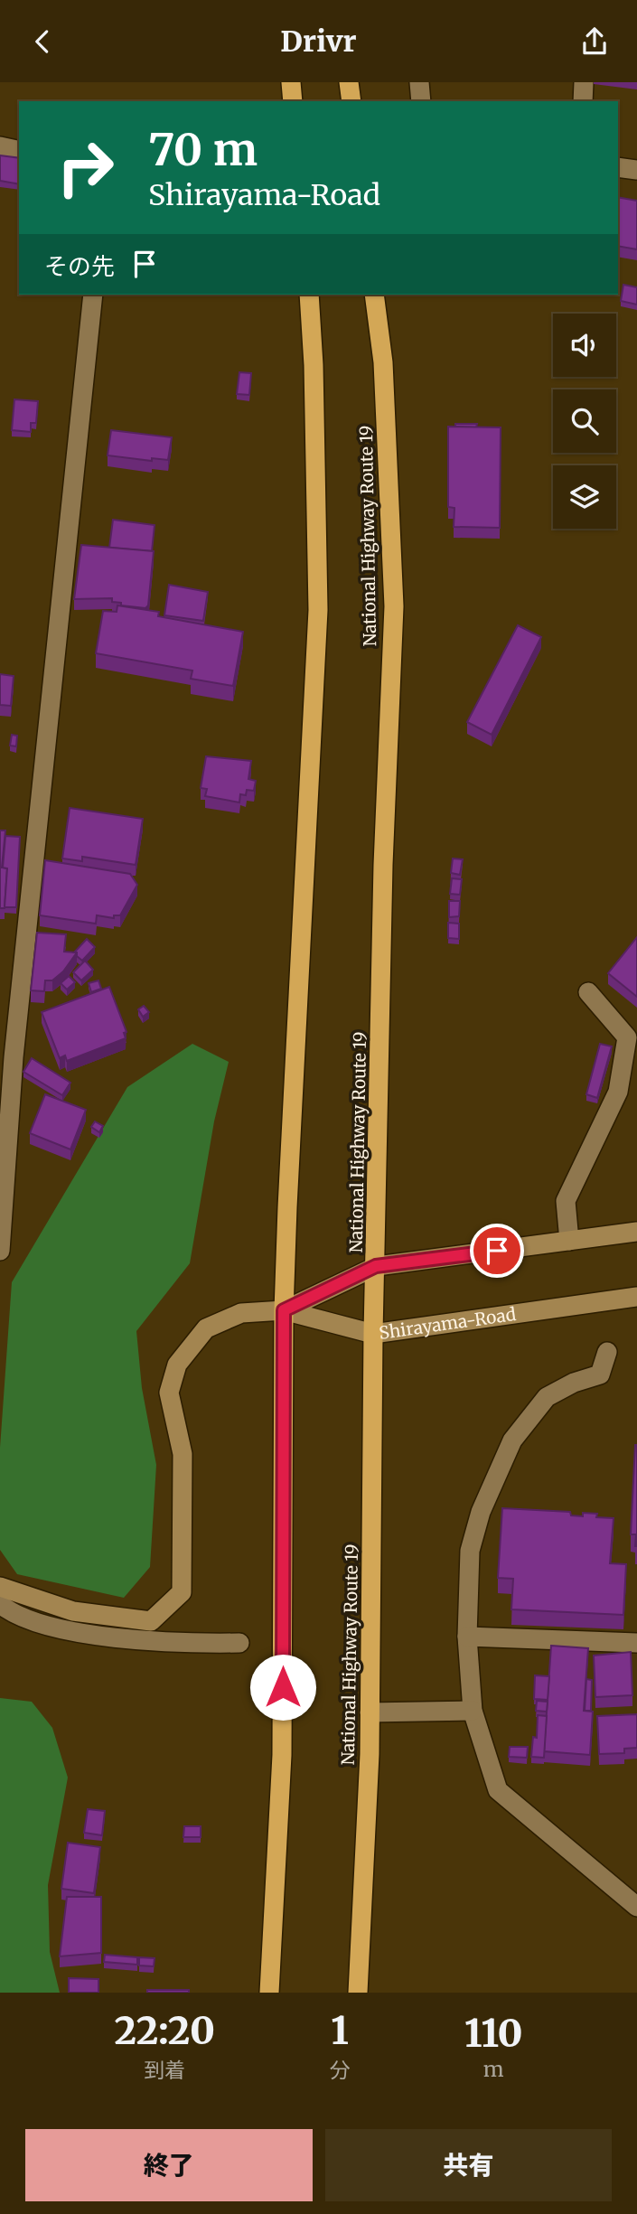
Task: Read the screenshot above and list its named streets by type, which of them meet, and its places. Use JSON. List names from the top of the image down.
{
  "streets": {
    "highway": ["National Highway Route 19"],
    "street": ["Shirayama-Road"]
  },
  "crossings": [
    ["National Highway Route 19", "Shirayama-Road"]
  ],
  "page": {
    "header": "Drivr",
    "turn": ["70 m", "Shirayama-Road"],
    "then": "その先",
    "eta": [
      "22:20",
      "到着",
      "1",
      "分",
      "110",
      "m"
    ],
    "buttons": ["終了", "共有"]
  }
}
